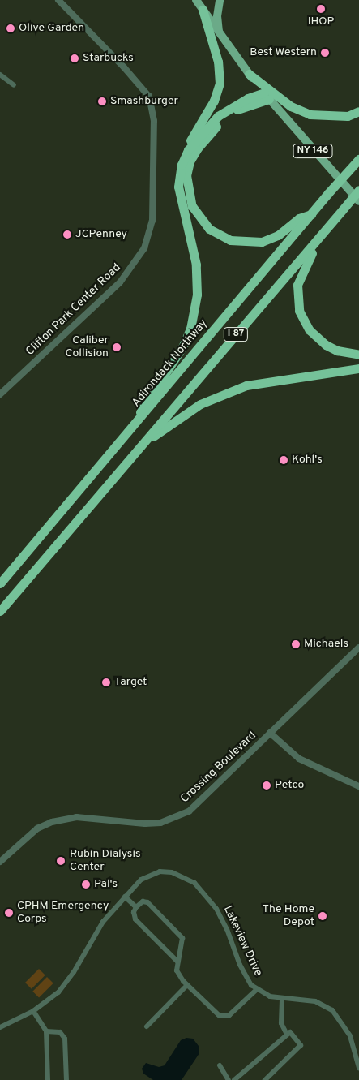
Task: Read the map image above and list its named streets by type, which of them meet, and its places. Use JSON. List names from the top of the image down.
{
  "streets": {
    "highway": ["I 87", "Adirondack Northway"],
    "main road": ["NY 146"],
    "street": ["Clifton Park Center Road", "Crossing Boulevard", "Lakeview Drive"]
  },
  "places": [
    "IHOP",
    "Olive Garden",
    "Best Western",
    "Starbucks",
    "Smashburger",
    "JCPenney",
    "Caliber Collision",
    "Kohl's",
    "Michaels",
    "Target",
    "Petco",
    "Rubin Dialysis Center",
    "Pal's",
    "CPHM Emergency Corps",
    "The Home Depot"
  ]
}
